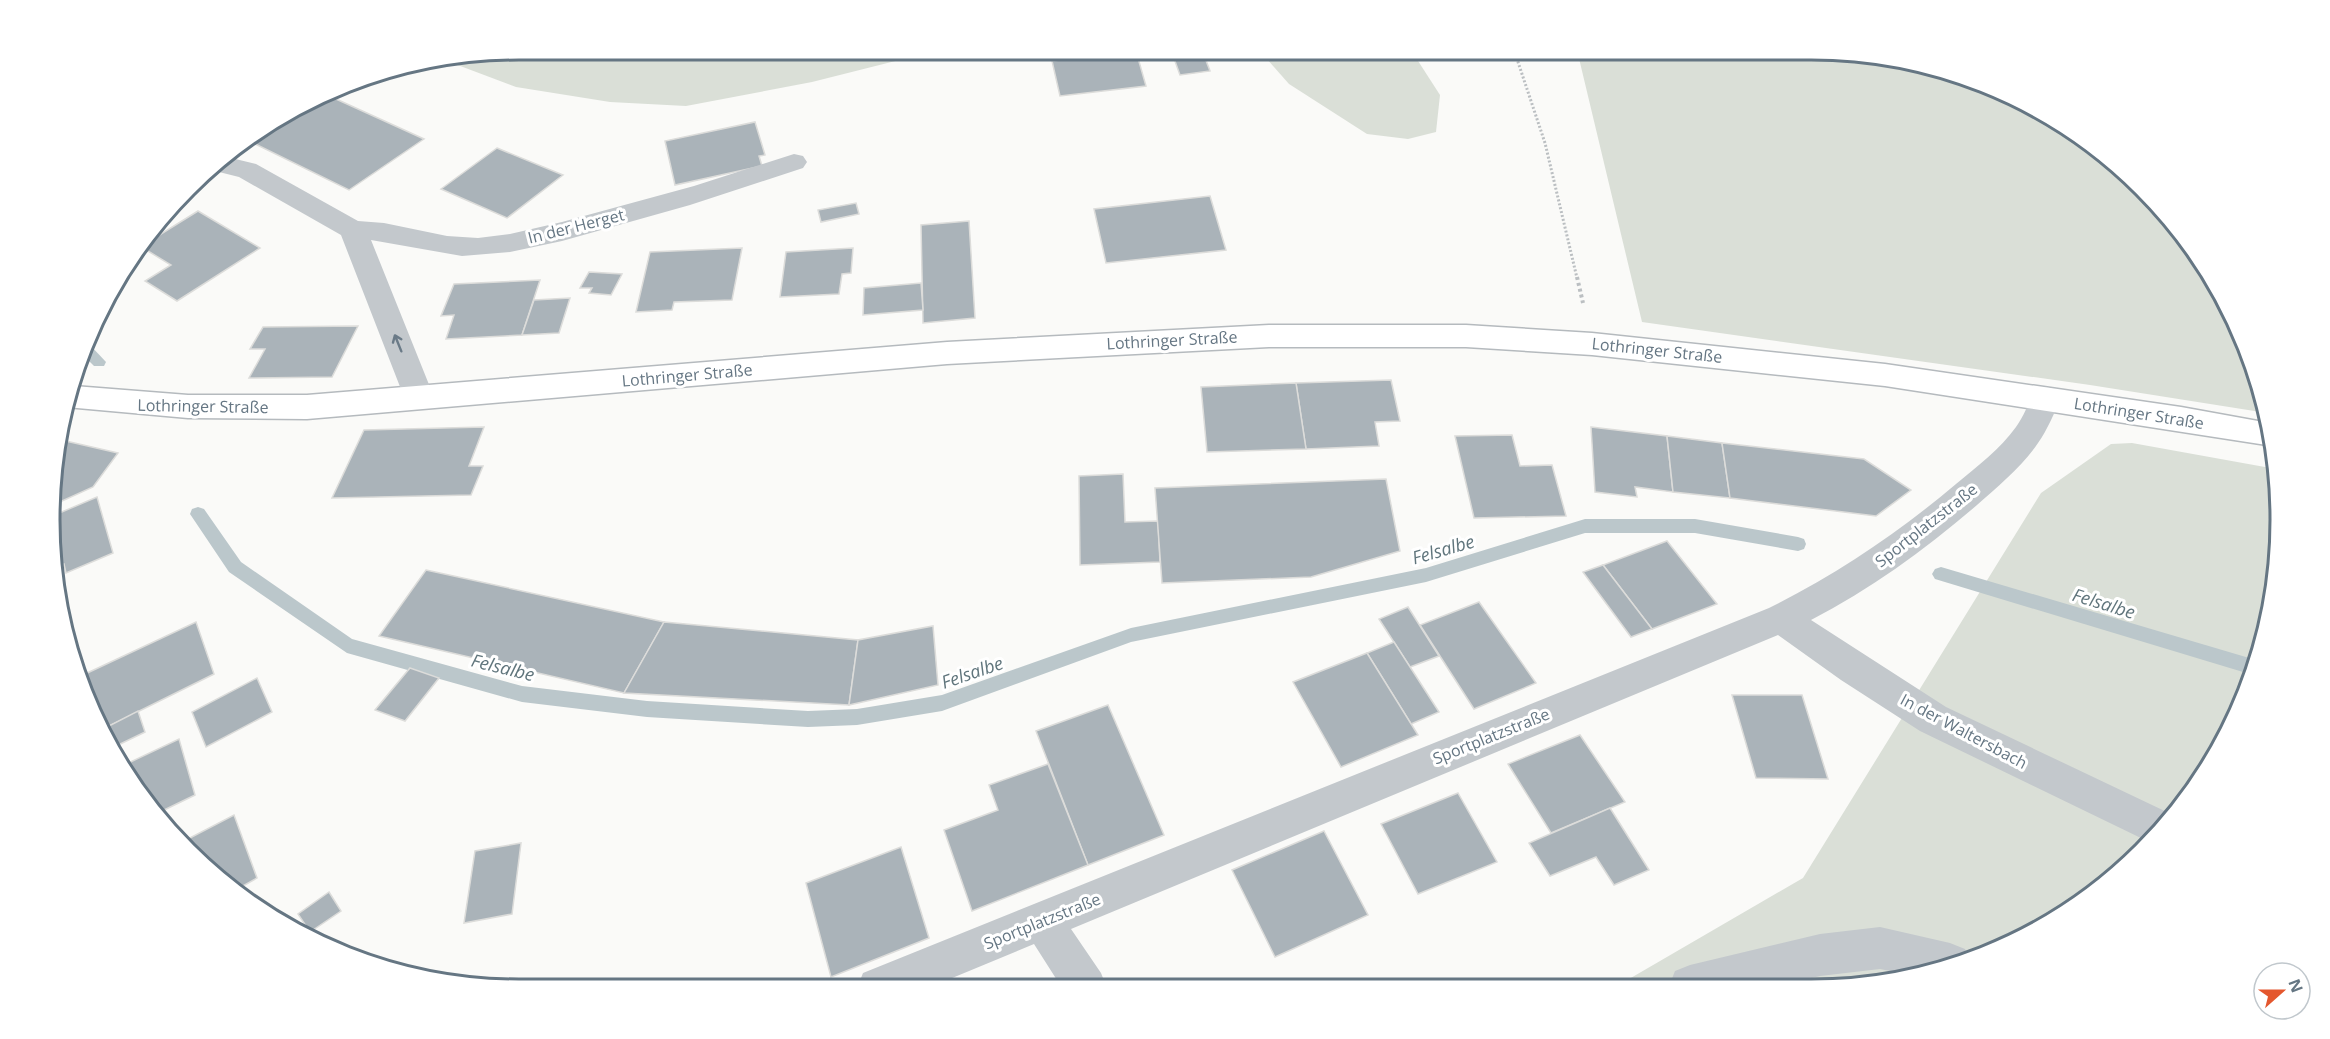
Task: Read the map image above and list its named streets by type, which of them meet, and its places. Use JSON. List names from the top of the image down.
{
  "streets": {
    "main road": ["Lothringer Straße"],
    "street": ["In der Herget", "Sportplatzstraße", "In der Waltersbach"]
  },
  "crossings": [
    ["Lothringer Straße", "Sportplatzstraße"],
    ["Sportplatzstraße", "In der Waltersbach"]
  ],
  "water": ["Felsalbe"],
  "north": "right"
}
